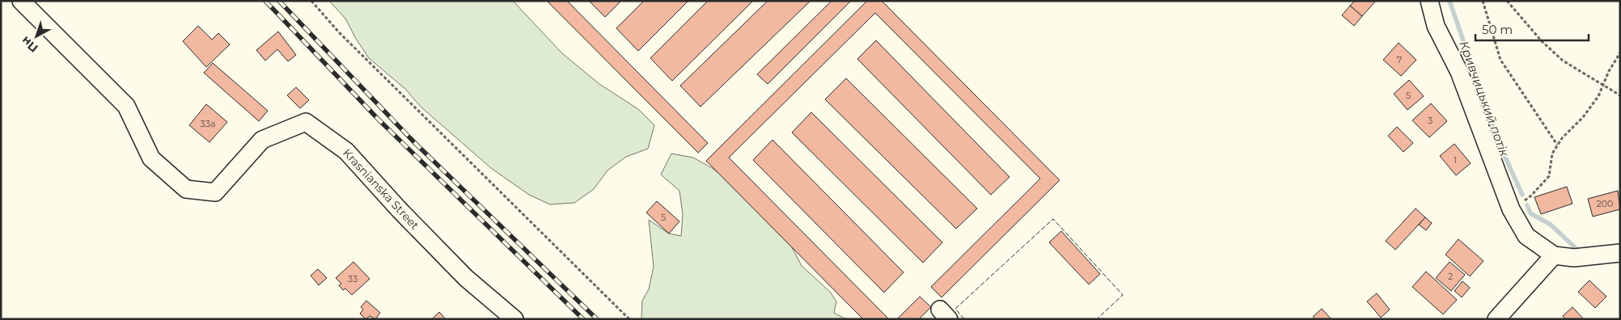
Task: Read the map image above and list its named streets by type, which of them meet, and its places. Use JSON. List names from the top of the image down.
{
  "streets": {
    "street": ["Krasnianska Street"]
  },
  "water": ["Кривчицький потік"],
  "house_numbers": [
    "7",
    "5",
    "3",
    "33а",
    "1",
    "200",
    "5",
    "2",
    "33"
  ],
  "scale_bar": "50 m",
  "north": "bottom left"
}
